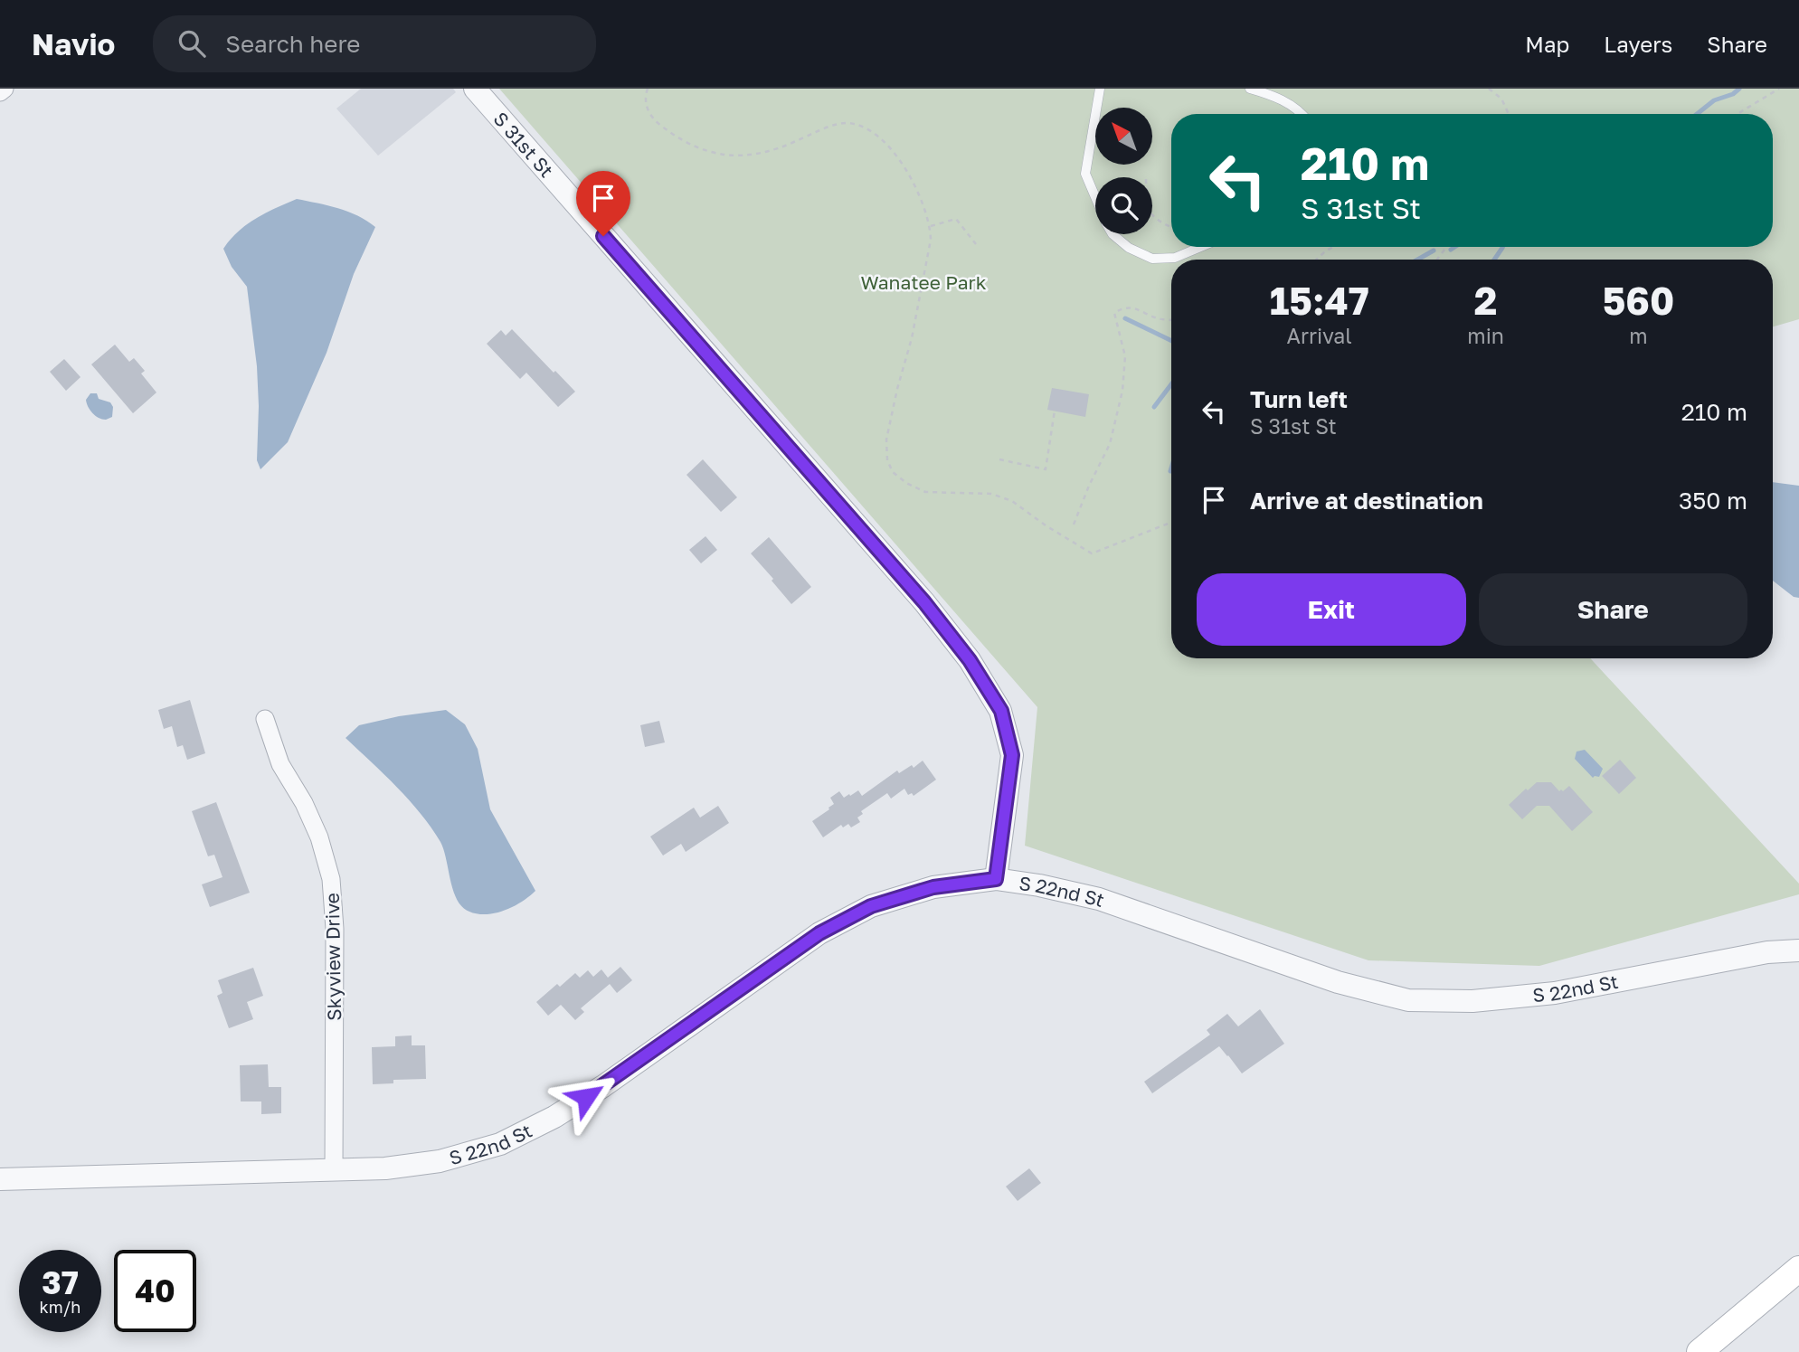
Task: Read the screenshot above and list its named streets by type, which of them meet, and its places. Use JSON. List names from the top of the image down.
{
  "streets": {
    "street": ["S 31st St", "S 22nd St", "Skyview Drive"]
  },
  "crossings": [
    ["S 31st St", "S 22nd St"],
    ["S 22nd St", "Skyview Drive"]
  ],
  "parks": ["Wanatee Park"],
  "north": "top left",
  "page": {
    "header": "Navio",
    "search": "Search here",
    "nav": ["Map", "Layers", "Share"],
    "turn": ["210 m", "S 31st St"],
    "eta": [
      "15:47",
      "Arrival",
      "2",
      "min",
      "560",
      "m"
    ],
    "list": [
      {
        "name": "Turn left",
        "note": "S 31st St",
        "value": "210 m"
      },
      {
        "name": "Arrive at destination",
        "value": "350 m"
      }
    ],
    "buttons": ["Exit", "Share"],
    "speed": "37 km/h",
    "limit": "40"
  }
}
